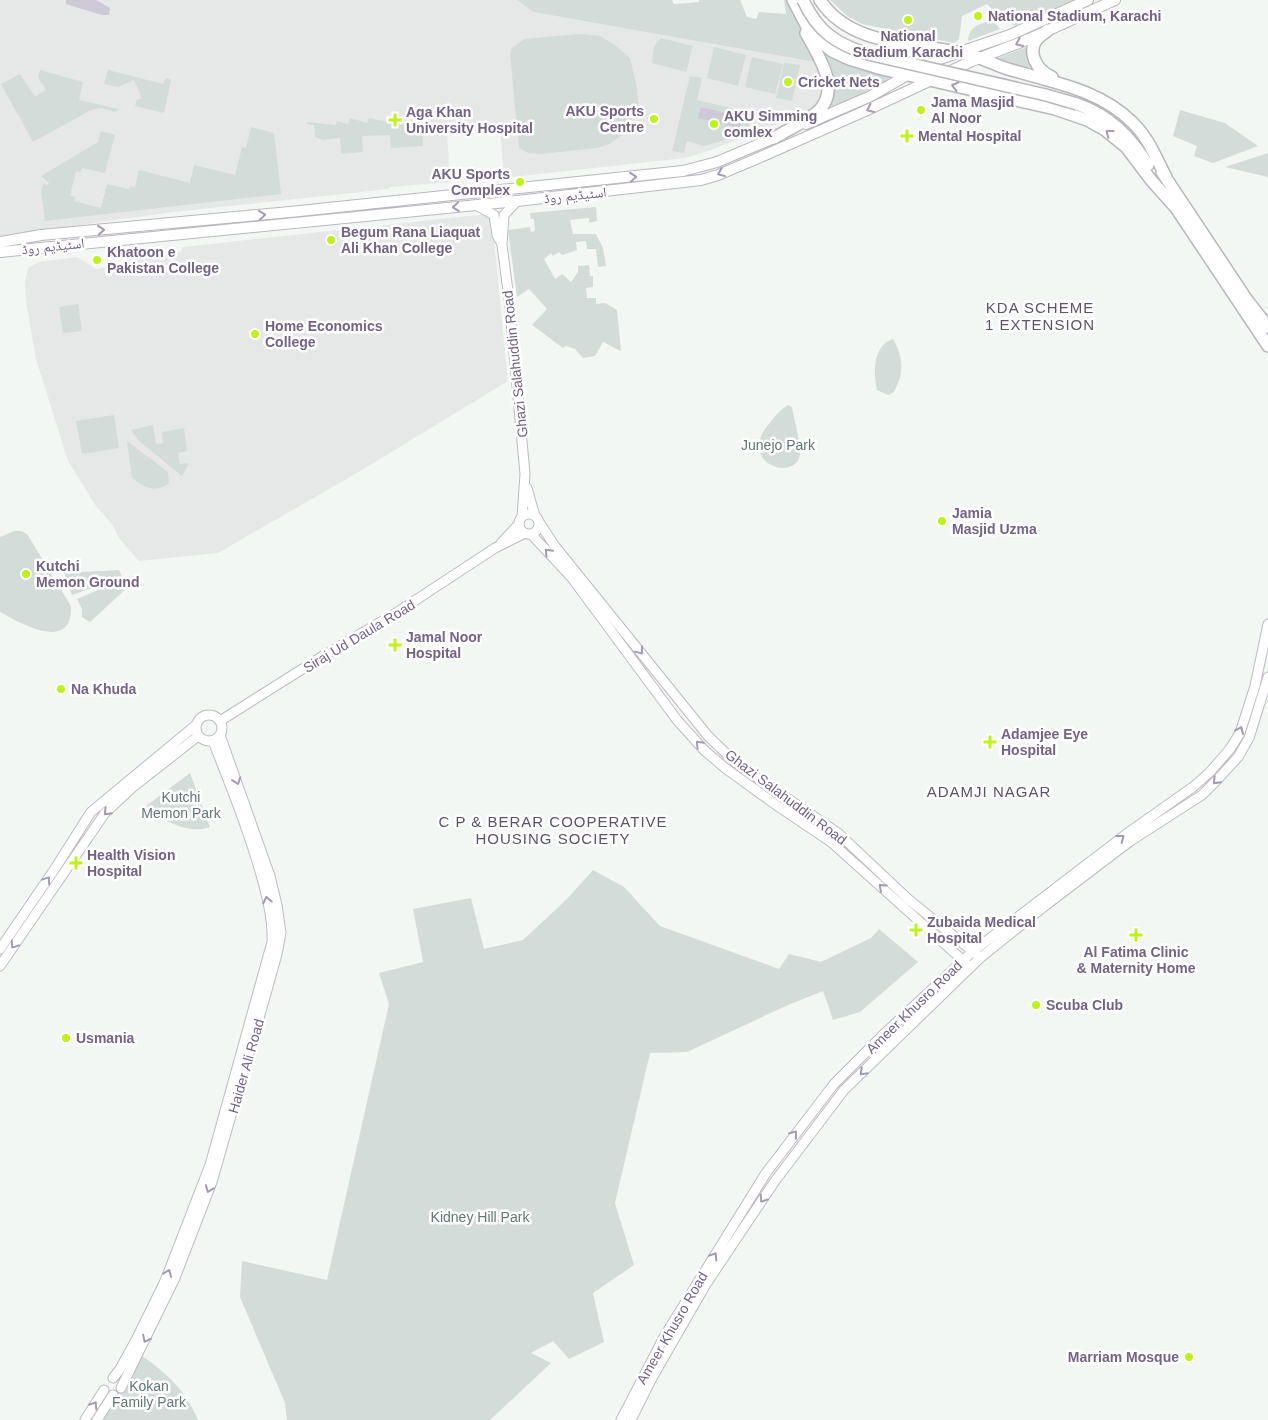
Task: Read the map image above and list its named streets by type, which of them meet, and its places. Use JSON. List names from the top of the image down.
{
  "streets": {
    "main road": [
      "اسٹیڈیم روڈ",
      "Ghazi Salahuddin Road",
      "Siraj Ud Daula Road",
      "Ameer Khusro Road",
      "Haider Ali Road"
    ]
  },
  "crossings": [
    ["اسٹیڈیم روڈ", "Ghazi Salahuddin Road"],
    ["Ghazi Salahuddin Road", "Siraj Ud Daula Road"],
    ["Ghazi Salahuddin Road", "Ameer Khusro Road"],
    ["Siraj Ud Daula Road", "Haider Ali Road"]
  ],
  "districts": ["KDA SCHEME 1 EXTENSION", "ADAMJI NAGAR", "C P & BERAR COOPERATIVE HOUSING SOCIETY"],
  "parks": [
    "Junejo Park",
    "Kutchi Memon Park",
    "Kidney Hill Park",
    "Kokan Family Park"
  ],
  "places": {
    "other": [
      "National Stadium, Karachi",
      "National Stadium Karachi",
      "Cricket Nets",
      "Jama Masjid Al Noor",
      "AKU Sports Centre",
      "AKU Simming comlex",
      "AKU Sports Complex",
      "Begum Rana Liaquat Ali Khan College",
      "Khatoon e Pakistan College",
      "Home Economics College",
      "Jamia Masjid Uzma",
      "Kutchi Memon Ground",
      "Na Khuda",
      "Scuba Club",
      "Usmania",
      "Marriam Mosque"
    ],
    "health": [
      "Aga Khan University Hospital",
      "Mental Hospital",
      "Jamal Noor Hospital",
      "Adamjee Eye Hospital",
      "Health Vision Hospital",
      "Zubaida Medical Hospital",
      "Al Fatima Clinic & Maternity Home"
    ]
  }
}
